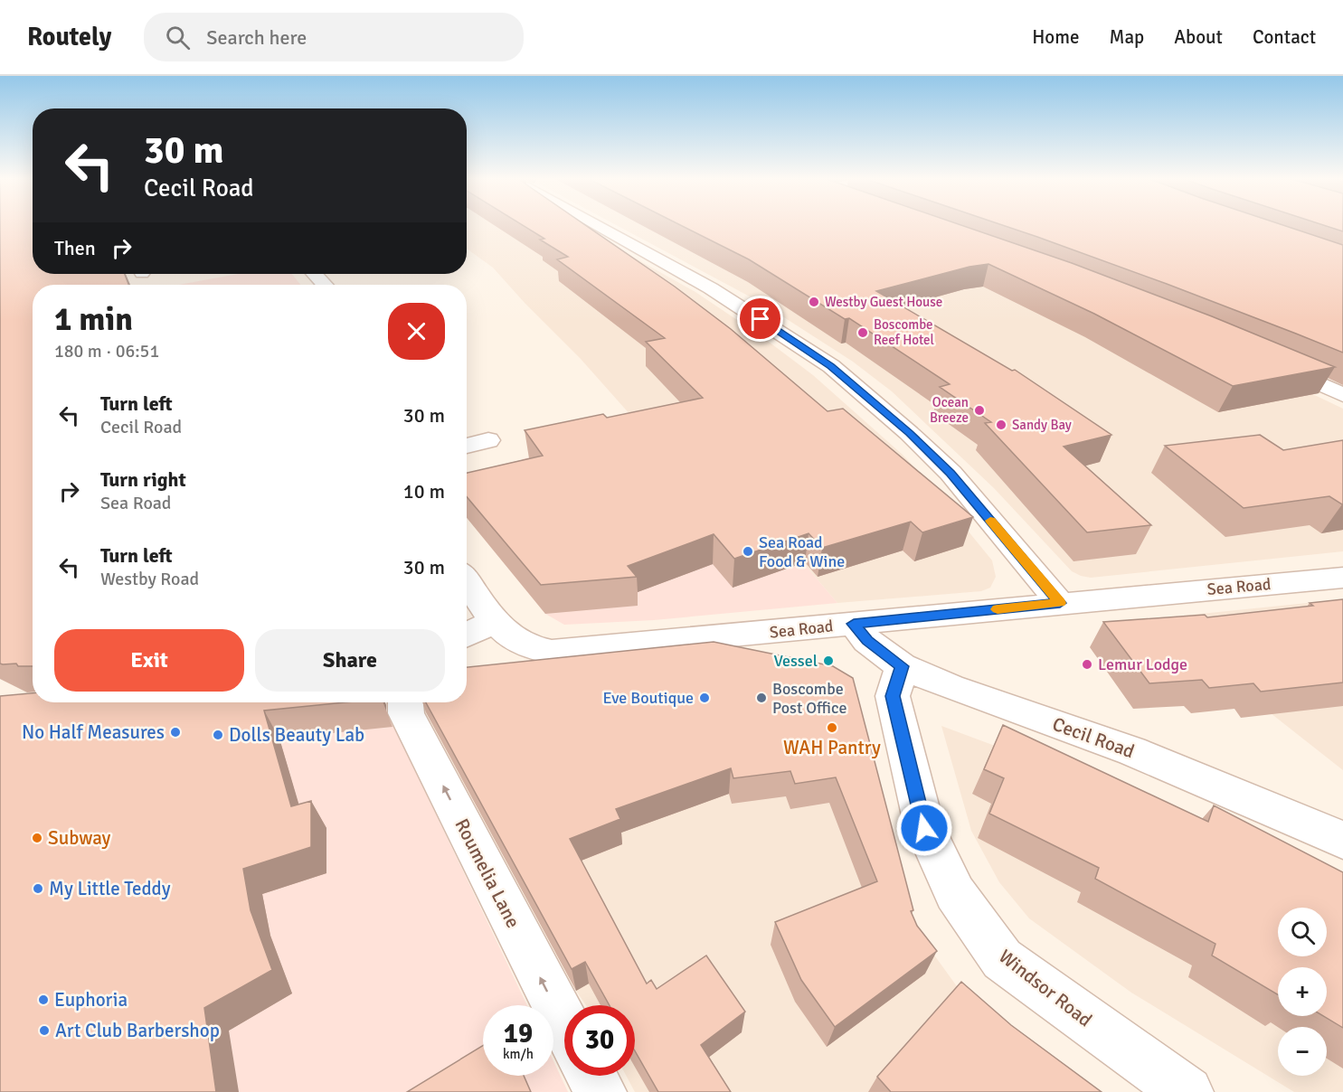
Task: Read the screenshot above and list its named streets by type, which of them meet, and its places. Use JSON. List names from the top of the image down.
{
  "streets": {
    "street": [
      "Sea Road",
      "Cecil Road",
      "Roumelia Lane",
      "Windsor Road"
    ]
  },
  "crossings": [
    ["Sea Road", "Cecil Road"],
    ["Cecil Road", "Windsor Road"]
  ],
  "one_way": ["Roumelia Lane"],
  "places": [
    "Westby Guest House",
    "Boscombe Reef Hotel",
    "Ocean Breeze",
    "Sandy Bay",
    "Sea Road Food & Wine",
    "Vessel",
    "Lemur Lodge",
    "Eve Boutique",
    "Boscombe Post Office",
    "WAH Pantry",
    "No Half Measures",
    "Dolls Beauty Lab",
    "Subway",
    "My Little Teddy",
    "Euphoria",
    "Art Club Barbershop"
  ],
  "page": {
    "header": "Routely",
    "search": "Search here",
    "nav": [
      "Home",
      "Map",
      "About",
      "Contact"
    ],
    "turn": ["30 m", "Cecil Road"],
    "then": "Then",
    "heading": ["1 min", "180 m · 06:51"],
    "list": [
      {
        "name": "Turn left",
        "note": "Cecil Road",
        "value": "30 m"
      },
      {
        "name": "Turn right",
        "note": "Sea Road",
        "value": "10 m"
      },
      {
        "name": "Turn left",
        "note": "Westby Road",
        "value": "30 m"
      }
    ],
    "buttons": ["Exit", "Share"],
    "map_buttons": ["+", "−"],
    "speed": "19 km/h",
    "limit": "30"
  }
}
